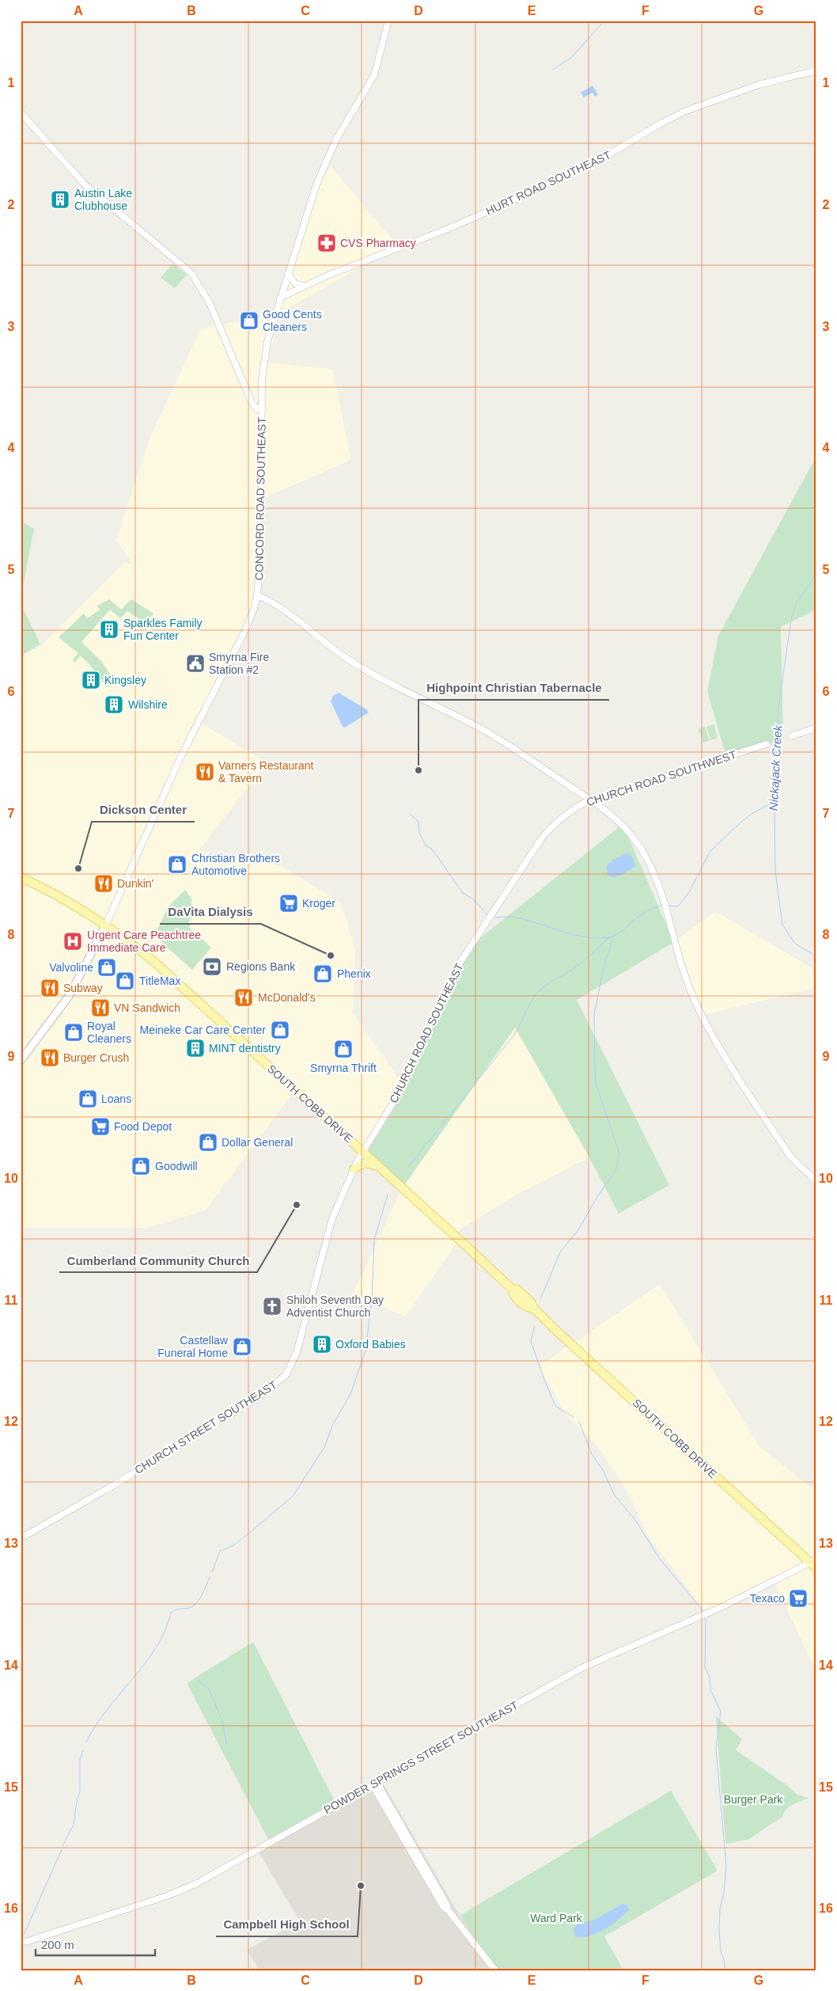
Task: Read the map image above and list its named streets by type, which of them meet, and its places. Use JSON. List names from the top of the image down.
{
  "streets": {
    "main road": ["CONCORD ROAD SOUTHEAST", "SOUTH COBB DRIVE"],
    "street": [
      "HURT ROAD SOUTHEAST",
      "CHURCH ROAD SOUTHWEST",
      "CHURCH ROAD SOUTHEAST",
      "CHURCH STREET SOUTHEAST",
      "POWDER SPRINGS STREET SOUTHEAST"
    ]
  },
  "crossings": [
    ["HURT ROAD SOUTHEAST", "CONCORD ROAD SOUTHEAST"],
    ["CONCORD ROAD SOUTHEAST", "SOUTH COBB DRIVE"],
    ["CHURCH ROAD SOUTHWEST", "CHURCH ROAD SOUTHEAST"],
    ["CHURCH ROAD SOUTHEAST", "SOUTH COBB DRIVE"],
    ["CHURCH ROAD SOUTHEAST", "CHURCH STREET SOUTHEAST"],
    ["SOUTH COBB DRIVE", "CHURCH STREET SOUTHEAST"],
    ["SOUTH COBB DRIVE", "POWDER SPRINGS STREET SOUTHEAST"]
  ],
  "water": ["Nickajack Creek"],
  "parks": ["Burger Park", "Ward Park"],
  "places": {
    "building": [
      "Austin Lake Clubhouse",
      "Sparkles Family Fun Center",
      "Kingsley",
      "Wilshire",
      "MINT dentistry",
      "Oxford Babies"
    ],
    "pharmacy": ["CVS Pharmacy"],
    "shop": [
      "Good Cents Cleaners",
      "Christian Brothers Automotive",
      "Valvoline",
      "Phenix",
      "TitleMax",
      "Meineke Car Care Center",
      "Royal Cleaners",
      "Smyrna Thrift",
      "Loans",
      "Dollar General",
      "Goodwill",
      "Castellaw Funeral Home"
    ],
    "public building": ["Smyrna Fire Station #2"],
    "other": [
      "Highpoint Christian Tabernacle",
      "Dickson Center",
      "DaVita Dialysis",
      "Cumberland Community Church",
      "Campbell High School"
    ],
    "restaurant": [
      "Varners Restaurant & Tavern",
      "Dunkin'",
      "Subway",
      "McDonald's",
      "VN Sandwich",
      "Burger Crush"
    ],
    "supermarket": ["Kroger", "Food Depot", "Texaco"],
    "hospital": ["Urgent Care Peachtree Immediate Care"],
    "bank": ["Regions Bank"],
    "church": ["Shiloh Seventh Day Adventist Church"]
  },
  "scale_bar": "200 m",
  "grid": {
    "columns": [
      "A",
      "B",
      "C",
      "D",
      "E",
      "F",
      "G"
    ],
    "rows": [
      "1",
      "2",
      "3",
      "4",
      "5",
      "6",
      "7",
      "8",
      "9",
      "10",
      "11",
      "12",
      "13",
      "14",
      "15",
      "16"
    ]
  }
}
